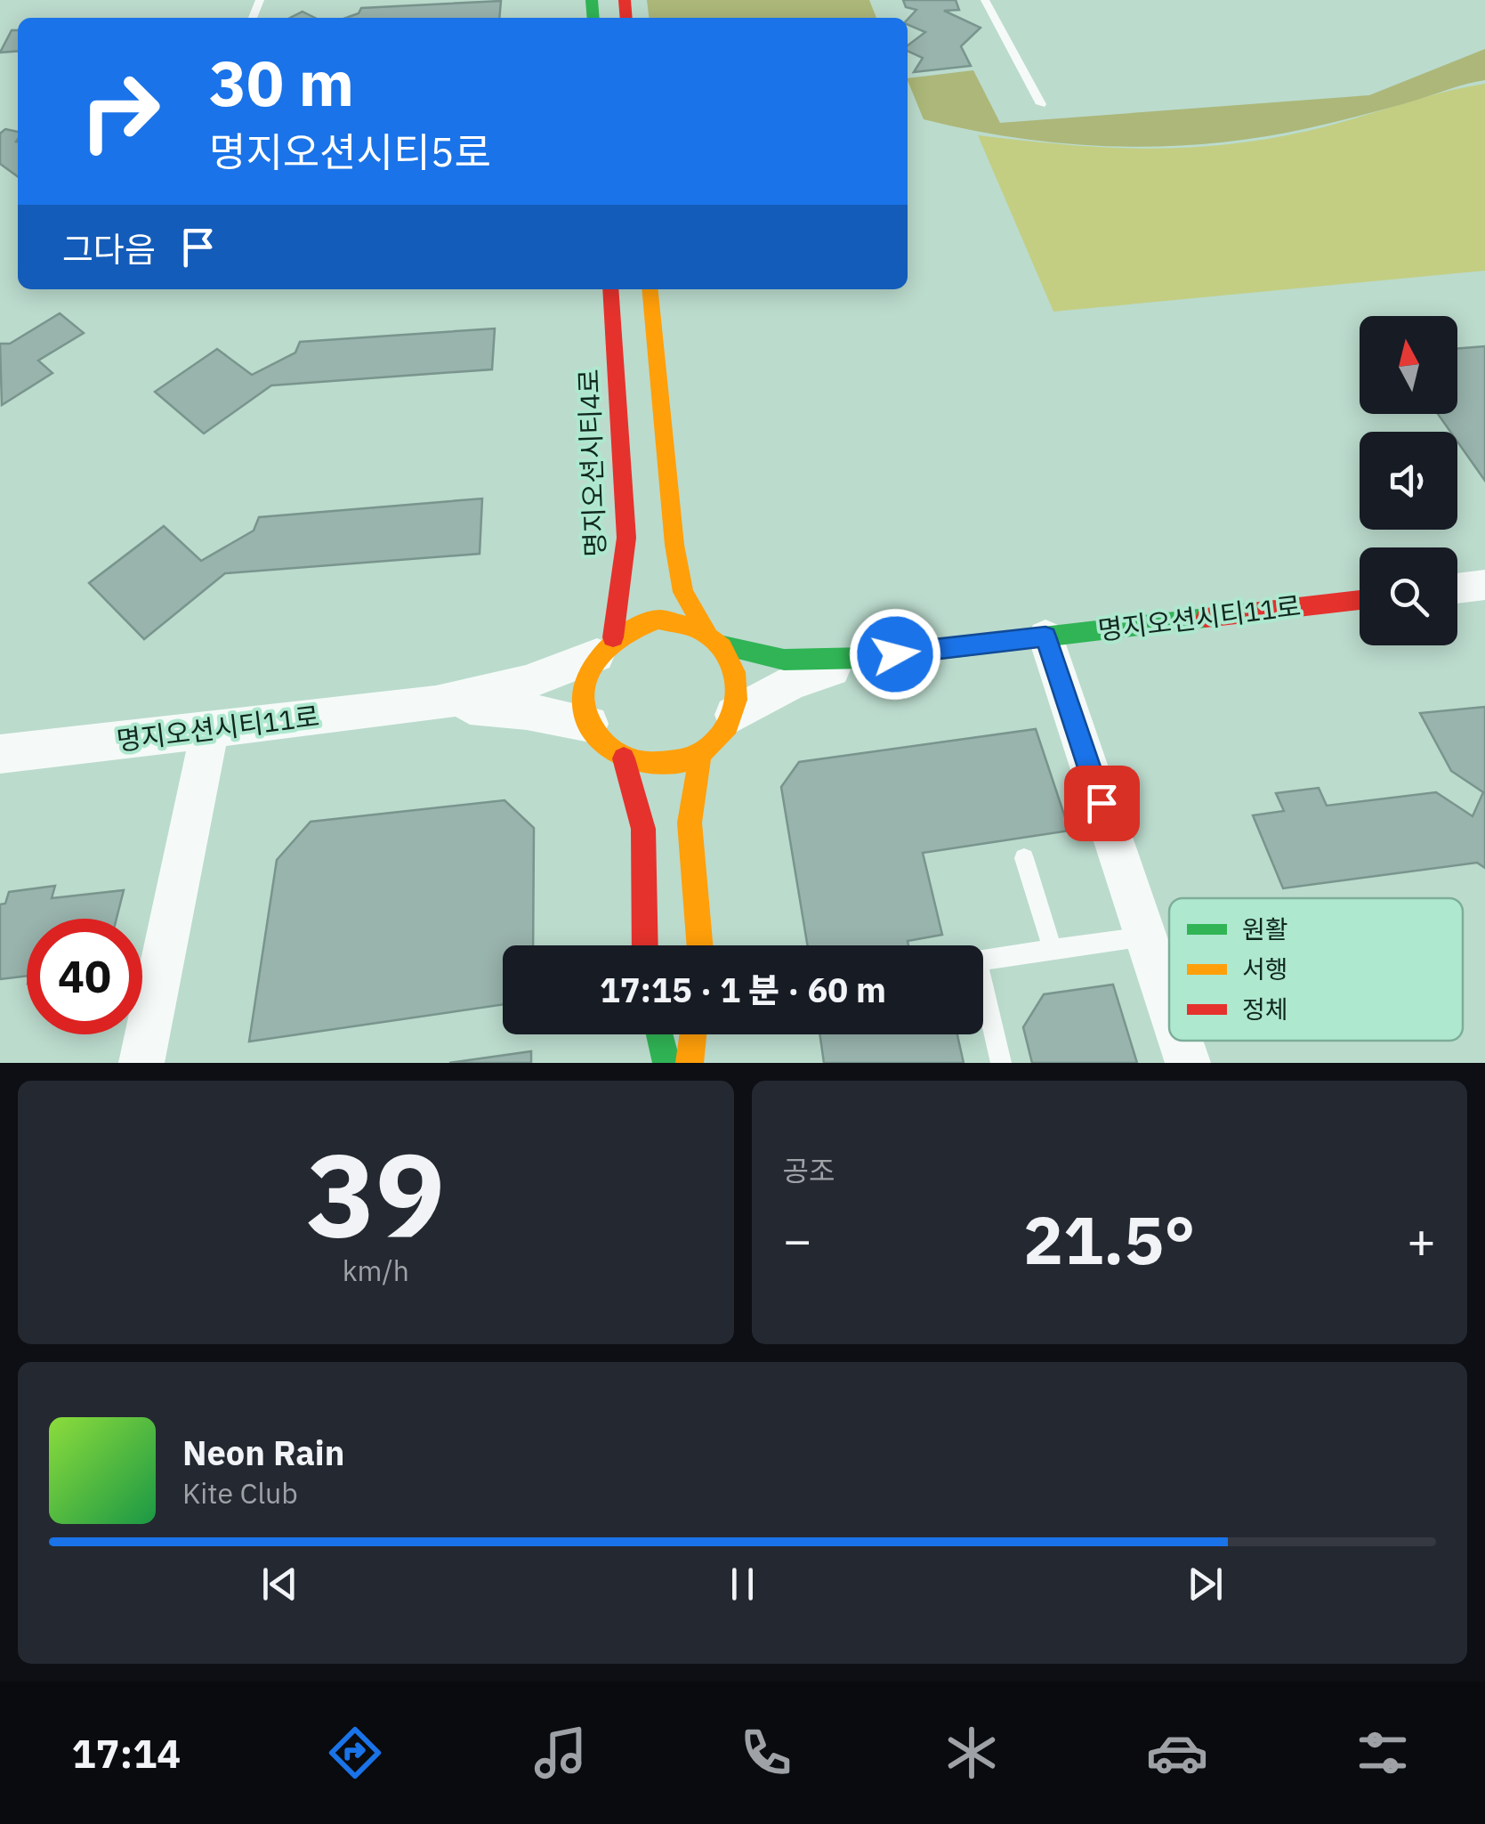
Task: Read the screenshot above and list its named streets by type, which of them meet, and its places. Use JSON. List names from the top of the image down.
{
  "streets": {
    "main road": ["명지오션시티4로", "명지오션시티11로"]
  },
  "crossings": [
    ["명지오션시티4로", "명지오션시티11로"]
  ],
  "legend": ["원활", "서행", "정체"],
  "north": "top",
  "page": {
    "turn": ["30 m", "명지오션시티5로"],
    "then": "그다음",
    "limit": "40",
    "trip": "17:15 · 1 분 · 60 m",
    "tile": [
      ["39", "km/h"],
      "공조"
    ],
    "heat": ["−", "21.5°", "+"],
    "song": ["Neon Rain", "Kite Club"],
    "tabs": "17:14"
  }
}
